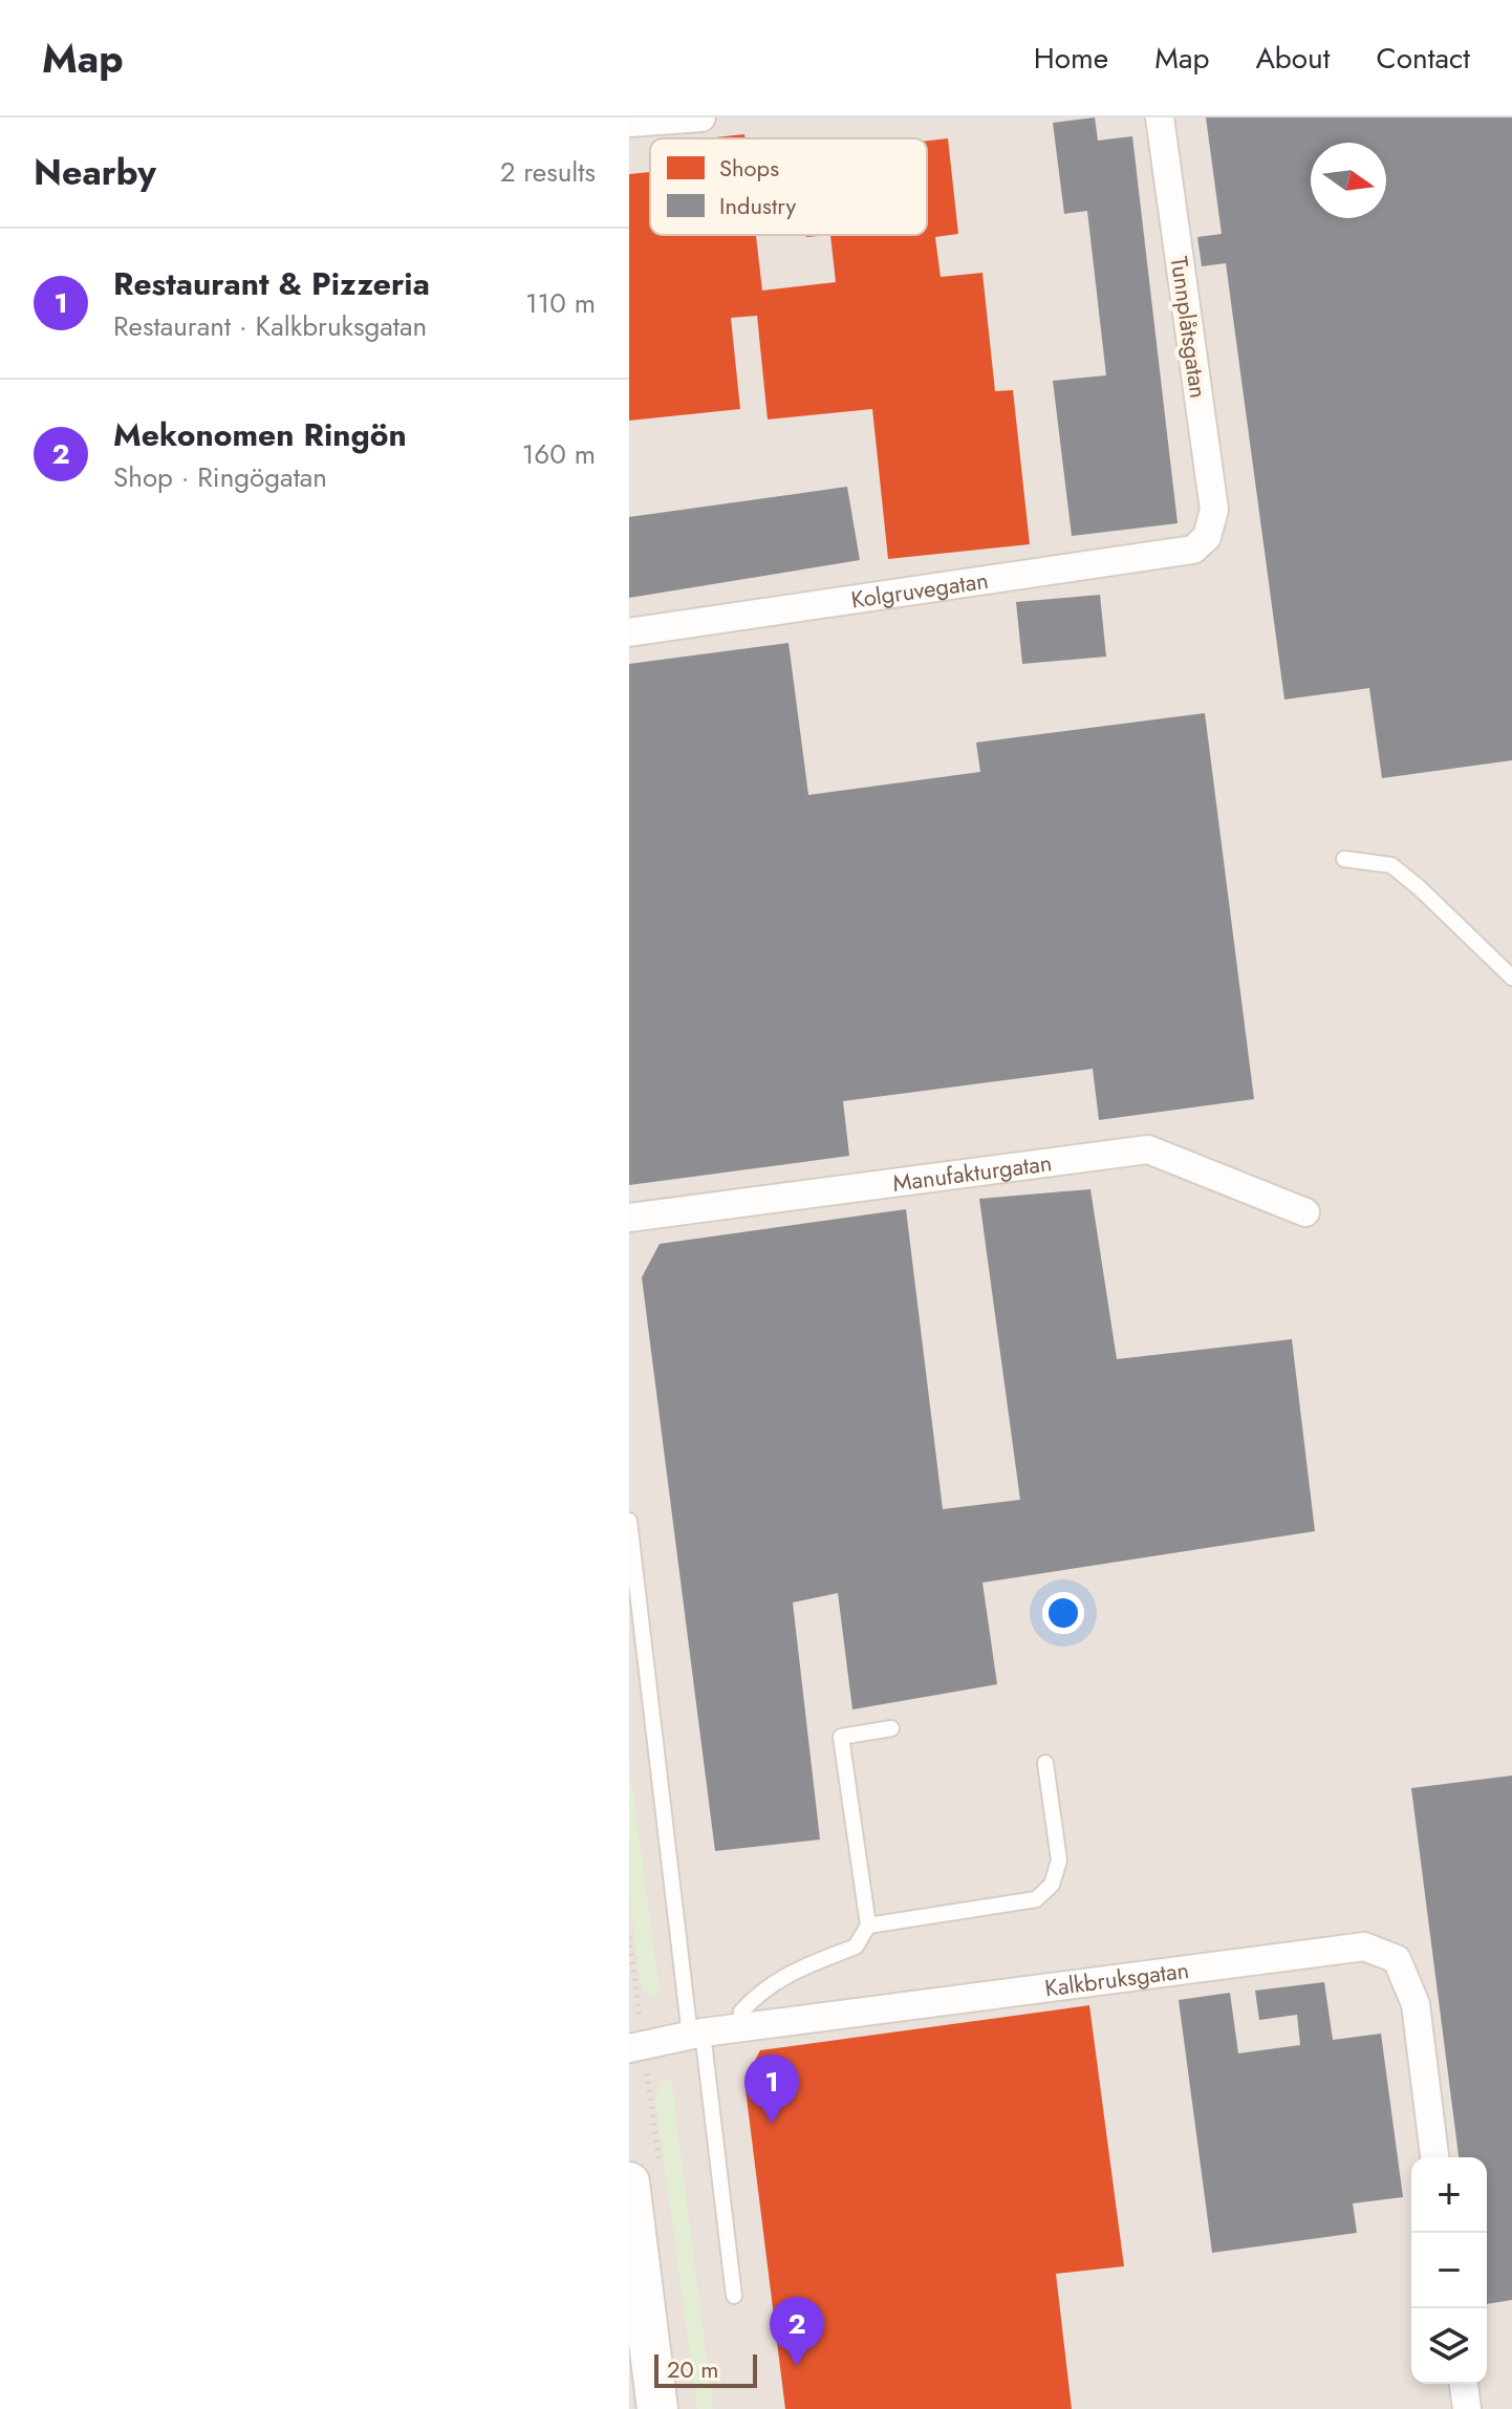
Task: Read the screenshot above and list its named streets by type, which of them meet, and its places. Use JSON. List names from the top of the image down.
{
  "streets": {
    "street": [
      "Tunnplåtsgatan",
      "Kolgruvegatan",
      "Manufakturgatan",
      "Kalkbruksgatan"
    ]
  },
  "crossings": [
    ["Tunnplåtsgatan", "Kolgruvegatan"]
  ],
  "legend": ["Shops", "Industry"],
  "scale_bar": "20 m",
  "north": "right",
  "page": {
    "header": "Map",
    "nav": [
      "Home",
      "Map",
      "About",
      "Contact"
    ],
    "heading": ["Nearby", "2 results"],
    "list": [
      {
        "mark": "1",
        "name": "Restaurant & Pizzeria",
        "note": "Restaurant · Kalkbruksgatan",
        "value": "110 m"
      },
      {
        "mark": "2",
        "name": "Mekonomen Ringön",
        "note": "Shop · Ringögatan",
        "value": "160 m"
      }
    ],
    "pins": ["1", "2"],
    "map_buttons": ["+", "−"],
    "scale": "20 m"
  }
}
